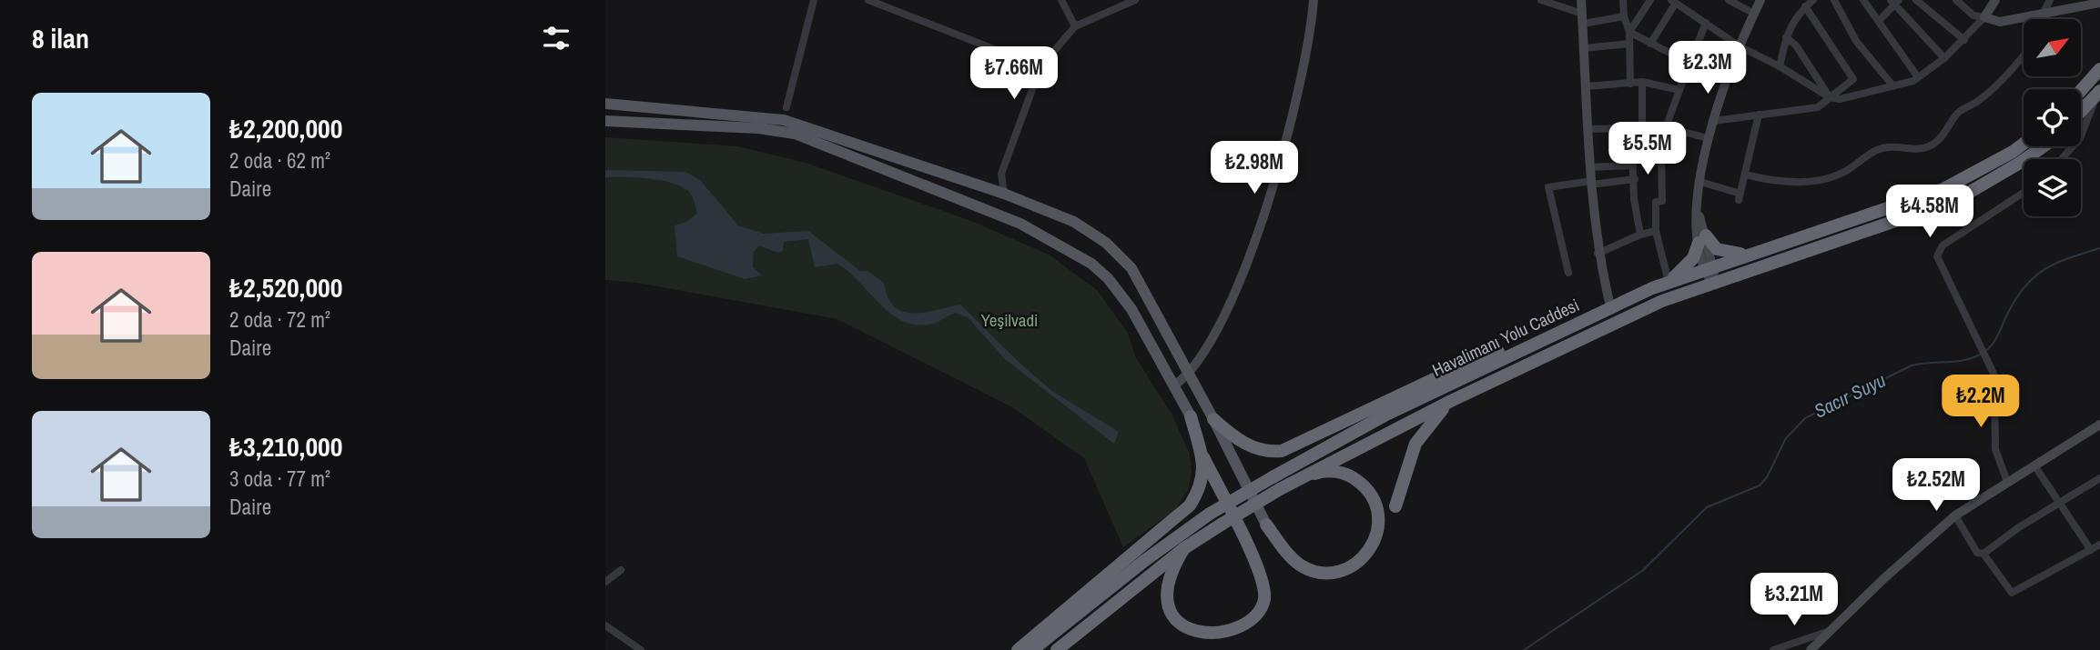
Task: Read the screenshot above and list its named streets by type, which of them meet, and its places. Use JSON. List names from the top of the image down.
{
  "streets": {
    "highway": ["Havalimanı Yolu Caddesi"]
  },
  "water": ["Sacır Suyu"],
  "parks": ["Yeşilvadi"],
  "north": "top right",
  "page": {
    "heading": "8 ilan",
    "price": [
      "₺2.3M",
      "₺7.66M",
      "₺5.5M",
      "₺2.98M",
      "₺4.58M",
      "₺2.2M",
      "₺2.52M",
      "₺3.21M"
    ],
    "list": [
      {
        "name": "₺2,200,000",
        "note": "2 oda · 62 m² · Daire"
      },
      {
        "name": "₺2,520,000",
        "note": "2 oda · 72 m² · Daire"
      },
      {
        "name": "₺3,210,000",
        "note": "3 oda · 77 m² · Daire"
      }
    ]
  }
}
